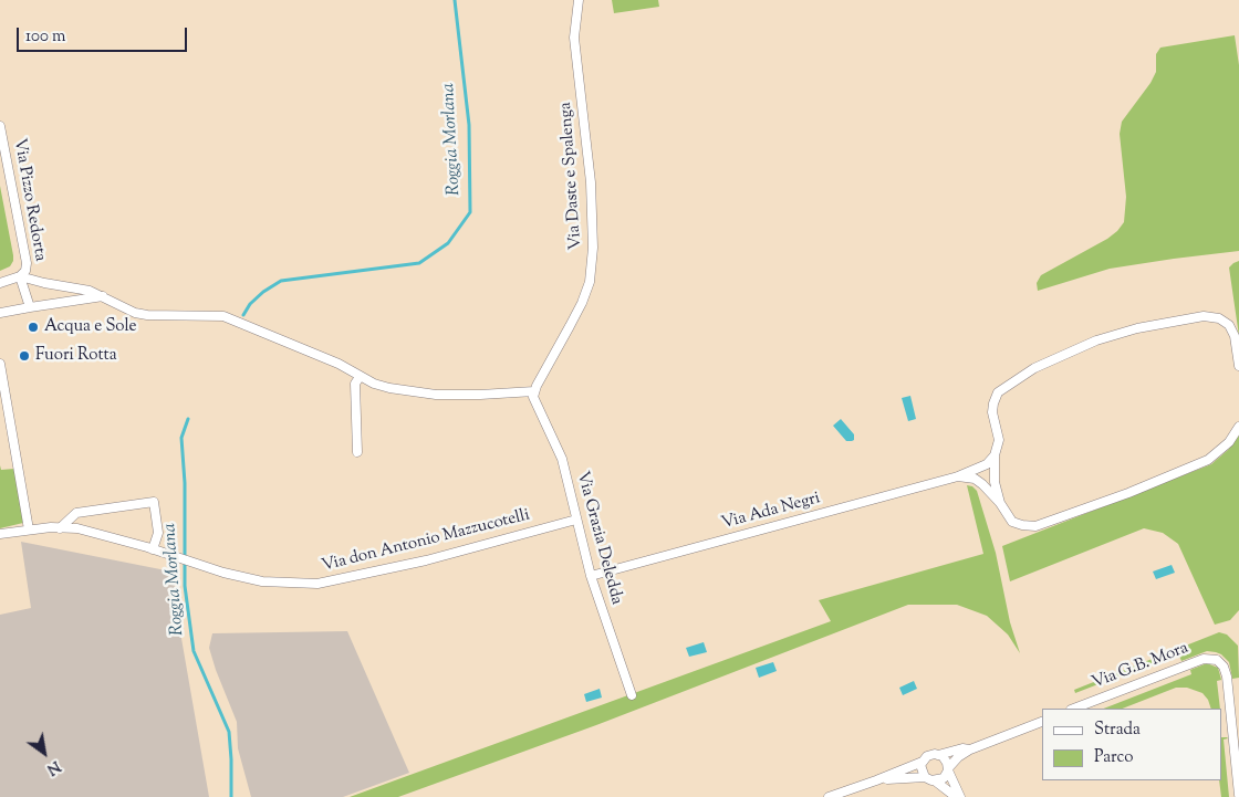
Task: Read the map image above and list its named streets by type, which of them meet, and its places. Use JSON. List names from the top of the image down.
{
  "streets": {
    "street": [
      "Via Daste e Spalenga",
      "Via Pizzo Redorta",
      "Via Ada Negri",
      "Via Grazia Deledda",
      "Via don Antonio Mazzucotelli",
      "Via G.B. Mora"
    ]
  },
  "crossings": [
    ["Via Daste e Spalenga", "Via Grazia Deledda"],
    ["Via Ada Negri", "Via Grazia Deledda"],
    ["Via Grazia Deledda", "Via don Antonio Mazzucotelli"]
  ],
  "water": ["Roggia Morlana"],
  "places": ["Acqua e Sole", "Fuori Rotta"],
  "legend": ["Strada", "Parco"],
  "scale_bar": "100 m",
  "north": "bottom right"
}
